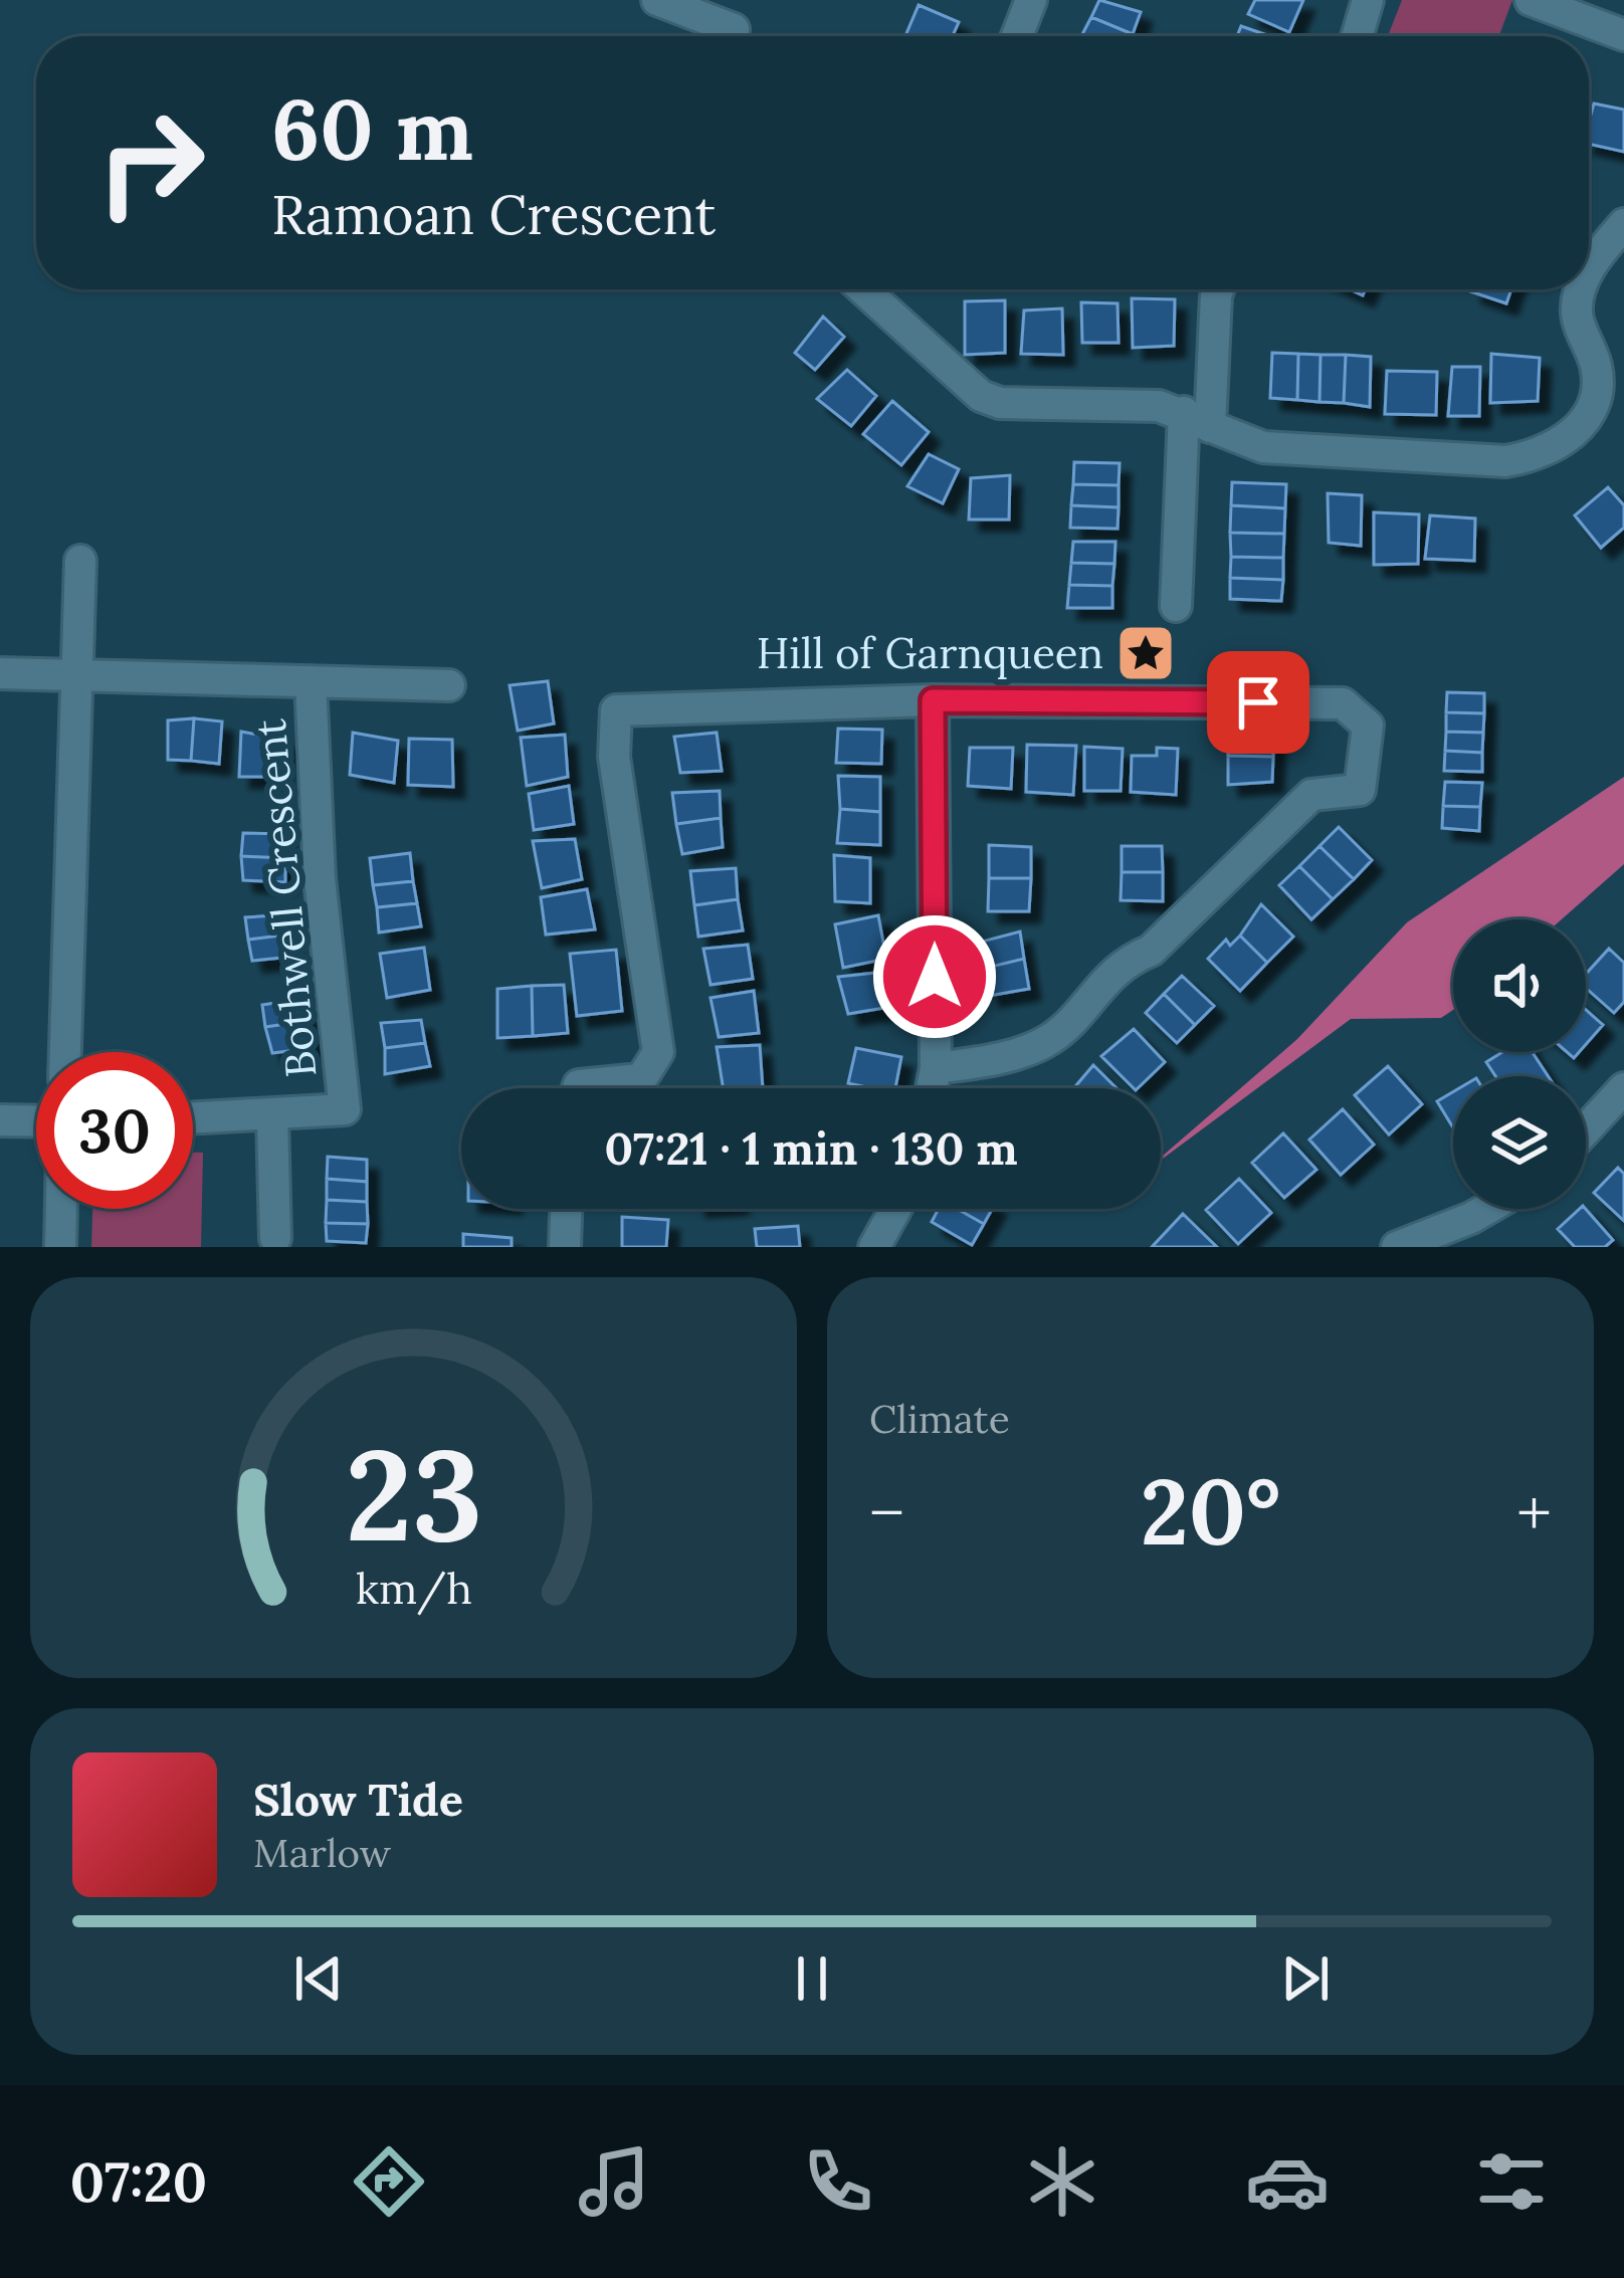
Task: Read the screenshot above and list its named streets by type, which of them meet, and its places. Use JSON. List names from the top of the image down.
{
  "streets": {
    "street": ["Bothwell Crescent"]
  },
  "places": {
    "place": ["Hill of Garnqueen"]
  },
  "page": {
    "turn": ["60 m", "Ramoan Crescent"],
    "limit": "30",
    "trip": "07:21 · 1 min · 130 m",
    "tile": "Climate",
    "heat": ["−", "20°", "+"],
    "song": ["Slow Tide", "Marlow"],
    "tabs": "07:20",
    "gauge": ["23", "km/h"]
  }
}
